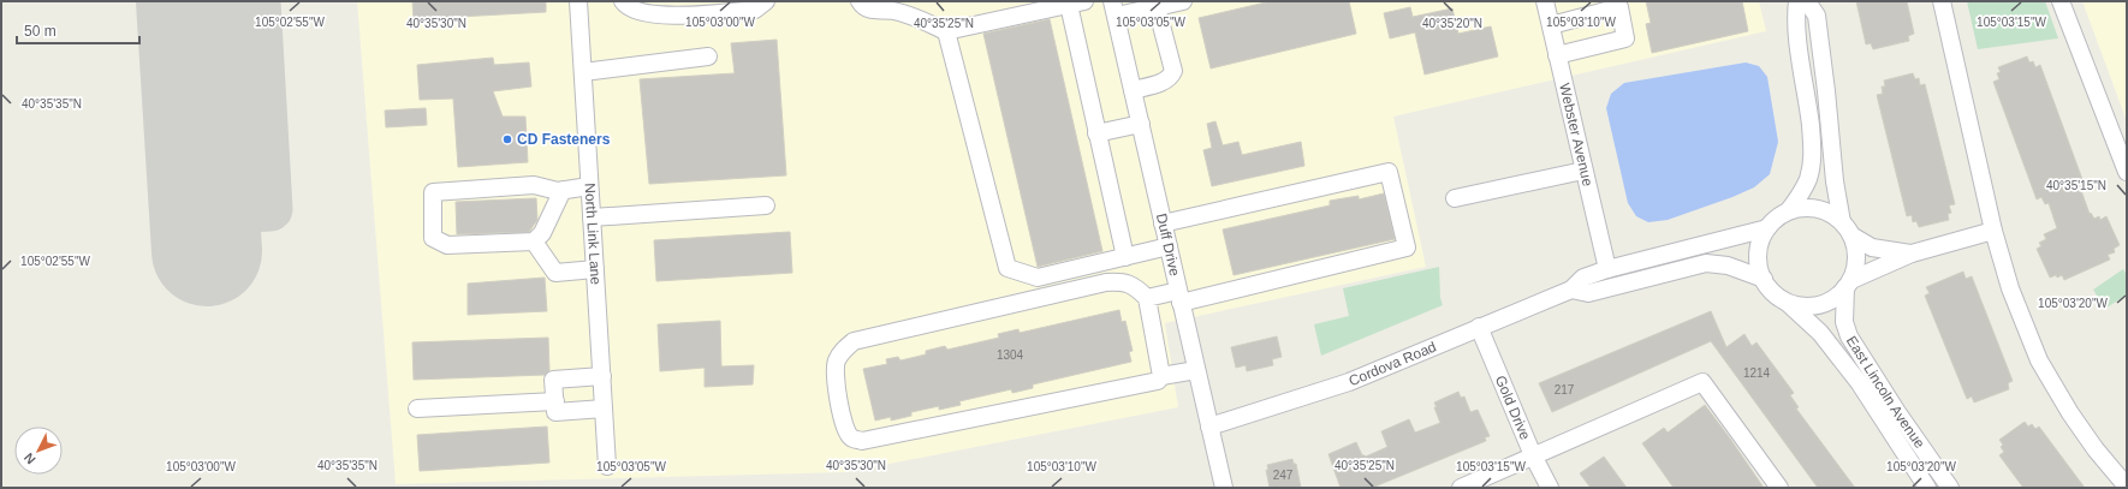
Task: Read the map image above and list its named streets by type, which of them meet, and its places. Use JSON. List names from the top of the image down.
{
  "streets": {
    "street": [
      "Webster Avenue",
      "North Link Lane",
      "Duff Drive",
      "Cordova Road",
      "East Lincoln Avenue",
      "Gold Drive"
    ]
  },
  "crossings": [
    ["Webster Avenue", "Cordova Road"],
    ["Duff Drive", "Cordova Road"],
    ["Cordova Road", "East Lincoln Avenue"],
    ["Cordova Road", "Gold Drive"]
  ],
  "places": ["CD Fasteners"],
  "house_numbers": [
    "1304",
    "1214",
    "217",
    "247"
  ],
  "scale_bar": "50 m",
  "north": "bottom left",
  "coordinates": [
    "105°03'05\"W",
    "105°03'10\"W",
    "105°02'55\"W",
    "105°03'00\"W",
    "105°03'15\"W",
    "40°35'25\"N",
    "40°35'30\"N",
    "40°35'20\"N",
    "40°35'35\"N",
    "40°35'15\"N",
    "105°03'20\"W"
  ]
}
